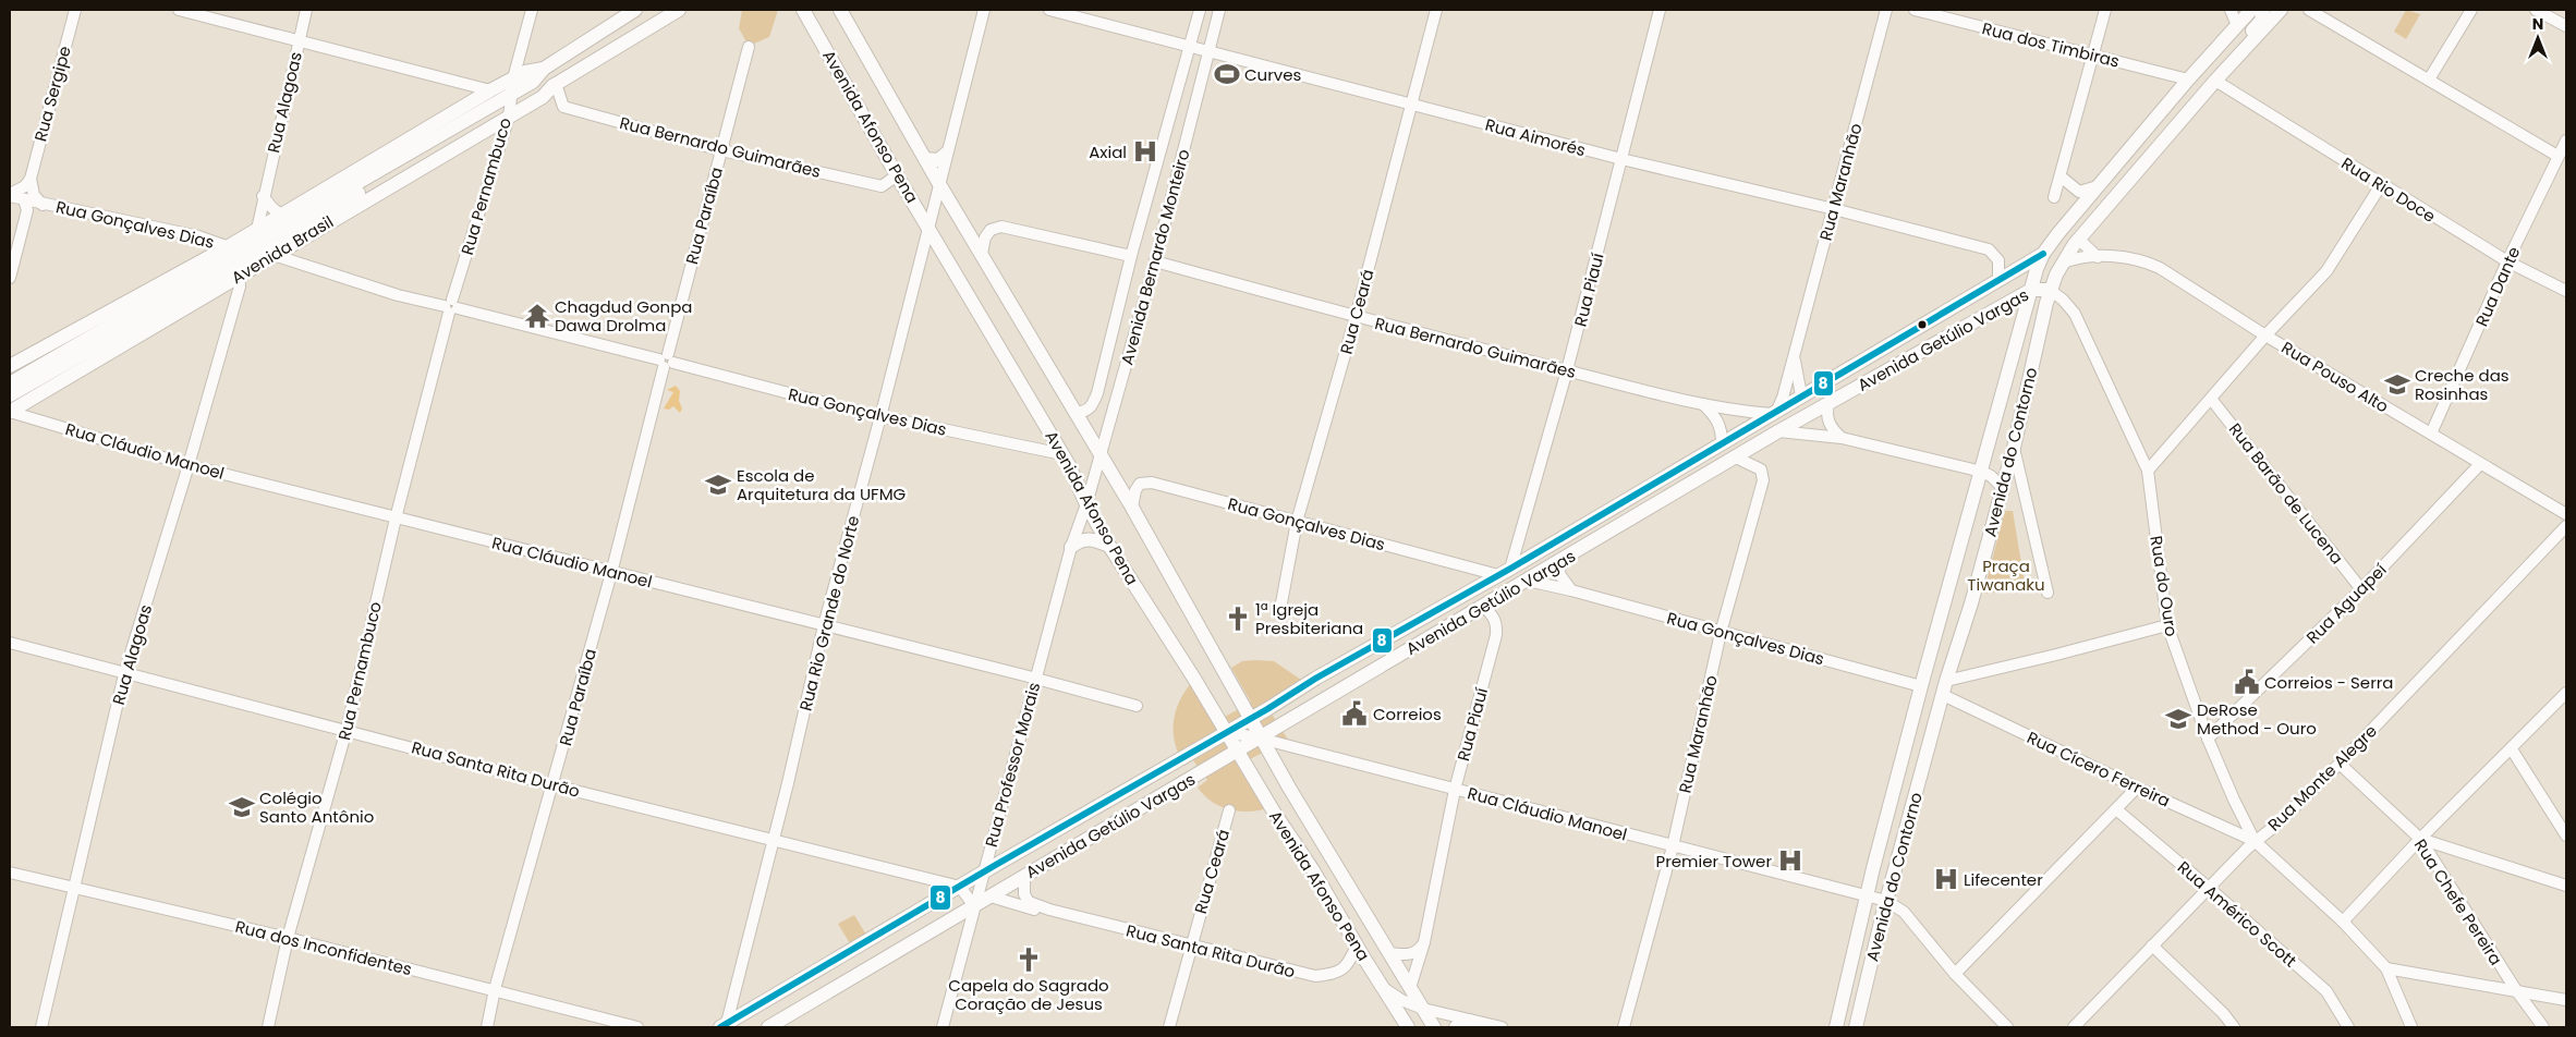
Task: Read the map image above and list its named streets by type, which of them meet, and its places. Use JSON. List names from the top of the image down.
{
  "streets": {
    "main road": [
      "Avenida Afonso Pena",
      "Avenida Brasil",
      "Avenida Getúlio Vargas",
      "Avenida do Contorno"
    ],
    "street": [
      "Rua dos Timbiras",
      "Rua Sergipe",
      "Rua Alagoas",
      "Rua Aimorés",
      "Rua Bernardo Guimarães",
      "Rua Maranhão",
      "Rua Pernambuco",
      "Rua Rio Doce",
      "Rua Paraíba",
      "Rua Gonçalves Dias",
      "Avenida Bernardo Monteiro",
      "Rua Dante",
      "Rua Piauí",
      "Rua Ceará",
      "Rua Pouso Alto",
      "Rua Cláudio Manoel",
      "Rua Barão de Lucena",
      "Rua do Ouro",
      "Rua Aguapeí",
      "Rua Rio Grande do Norte",
      "Rua Professor Morais",
      "Rua Santa Rita Durão",
      "Rua Cícero Ferreira",
      "Rua Monte Alegre",
      "Rua Chefe Pereira",
      "Rua Américo Scott",
      "Rua dos Inconfidentes"
    ]
  },
  "crossings": [
    ["Rua dos Timbiras", "Avenida do Contorno"],
    ["Rua Alagoas", "Rua Gonçalves Dias"],
    ["Rua Alagoas", "Avenida Brasil"],
    ["Rua Alagoas", "Rua Cláudio Manoel"],
    ["Rua Alagoas", "Rua Santa Rita Durão"],
    ["Rua Alagoas", "Rua dos Inconfidentes"],
    ["Avenida Afonso Pena", "Rua Bernardo Guimarães"],
    ["Avenida Afonso Pena", "Rua Gonçalves Dias"],
    ["Avenida Afonso Pena", "Avenida Bernardo Monteiro"],
    ["Avenida Afonso Pena", "Rua Piauí"],
    ["Avenida Afonso Pena", "Avenida Getúlio Vargas"],
    ["Avenida Afonso Pena", "Rua Cláudio Manoel"],
    ["Avenida Afonso Pena", "Rua Rio Grande do Norte"],
    ["Avenida Afonso Pena", "Rua Professor Morais"],
    ["Avenida Afonso Pena", "Rua Santa Rita Durão"],
    ["Rua Aimorés", "Rua Maranhão"],
    ["Rua Aimorés", "Avenida Bernardo Monteiro"],
    ["Rua Aimorés", "Rua Piauí"],
    ["Rua Aimorés", "Rua Ceará"],
    ["Rua Aimorés", "Avenida Getúlio Vargas"],
    ["Rua Bernardo Guimarães", "Rua Maranhão"],
    ["Rua Bernardo Guimarães", "Rua Paraíba"],
    ["Rua Bernardo Guimarães", "Avenida Brasil"],
    ["Rua Bernardo Guimarães", "Avenida Bernardo Monteiro"],
    ["Rua Bernardo Guimarães", "Rua Piauí"],
    ["Rua Bernardo Guimarães", "Rua Ceará"],
    ["Rua Bernardo Guimarães", "Avenida Getúlio Vargas"],
    ["Rua Maranhão", "Rua Gonçalves Dias"],
    ["Rua Maranhão", "Avenida Getúlio Vargas"],
    ["Rua Maranhão", "Rua Cláudio Manoel"],
    ["Rua Pernambuco", "Rua Gonçalves Dias"],
    ["Rua Pernambuco", "Avenida Brasil"],
    ["Rua Pernambuco", "Rua Cláudio Manoel"],
    ["Rua Pernambuco", "Rua Santa Rita Durão"],
    ["Rua Pernambuco", "Rua dos Inconfidentes"],
    ["Rua Rio Doce", "Rua Dante"],
    ["Rua Rio Doce", "Avenida do Contorno"],
    ["Rua Paraíba", "Rua Gonçalves Dias"],
    ["Rua Paraíba", "Rua Cláudio Manoel"],
    ["Rua Paraíba", "Rua Santa Rita Durão"],
    ["Rua Paraíba", "Rua dos Inconfidentes"],
    ["Rua Gonçalves Dias", "Avenida Brasil"],
    ["Rua Gonçalves Dias", "Rua Piauí"],
    ["Rua Gonçalves Dias", "Rua Ceará"],
    ["Rua Gonçalves Dias", "Avenida Getúlio Vargas"],
    ["Rua Gonçalves Dias", "Avenida do Contorno"],
    ["Rua Gonçalves Dias", "Rua Rio Grande do Norte"],
    ["Avenida Brasil", "Rua Cláudio Manoel"],
    ["Avenida Bernardo Monteiro", "Rua Professor Morais"],
    ["Rua Dante", "Rua Pouso Alto"],
    ["Rua Piauí", "Avenida Getúlio Vargas"],
    ["Rua Piauí", "Rua Cláudio Manoel"],
    ["Rua Ceará", "Rua Santa Rita Durão"],
    ["Avenida Getúlio Vargas", "Rua Cláudio Manoel"],
    ["Avenida Getúlio Vargas", "Avenida do Contorno"],
    ["Avenida Getúlio Vargas", "Rua do Ouro"],
    ["Avenida Getúlio Vargas", "Rua Rio Grande do Norte"],
    ["Avenida Getúlio Vargas", "Rua Professor Morais"],
    ["Avenida Getúlio Vargas", "Rua Santa Rita Durão"],
    ["Rua Pouso Alto", "Avenida do Contorno"],
    ["Rua Pouso Alto", "Rua Aguapeí"],
    ["Rua Cláudio Manoel", "Avenida do Contorno"],
    ["Rua Cláudio Manoel", "Rua Rio Grande do Norte"],
    ["Rua Cláudio Manoel", "Rua Professor Morais"],
    ["Avenida do Contorno", "Rua do Ouro"],
    ["Avenida do Contorno", "Rua Cícero Ferreira"],
    ["Rua Barão de Lucena", "Rua Aguapeí"],
    ["Rua do Ouro", "Rua Aguapeí"],
    ["Rua do Ouro", "Rua Cícero Ferreira"],
    ["Rua do Ouro", "Rua Monte Alegre"],
    ["Rua Rio Grande do Norte", "Rua Santa Rita Durão"],
    ["Rua Cícero Ferreira", "Rua Monte Alegre"],
    ["Rua Monte Alegre", "Rua Chefe Pereira"],
    ["Rua Monte Alegre", "Rua Américo Scott"]
  ],
  "parks": ["Praça Tiwanaku"],
  "places": {
    "sports": ["Curves"],
    "hospital": ["Axial", "Premier Tower", "Lifecenter"],
    "temple": ["Chagdud Gonpa Dawa Drolma"],
    "school or university": [
      "Creche das Rosinhas",
      "Escola de Arquitetura da UFMG",
      "DeRose Method - Ouro",
      "Colégio Santo Antônio"
    ],
    "church": ["1ª Igreja Presbiteriana", "Capela do Sagrado Coração de Jesus"],
    "public building": ["Correios - Serra", "Correios"]
  },
  "lines": ["transit line 8"],
  "north": "top"
}
